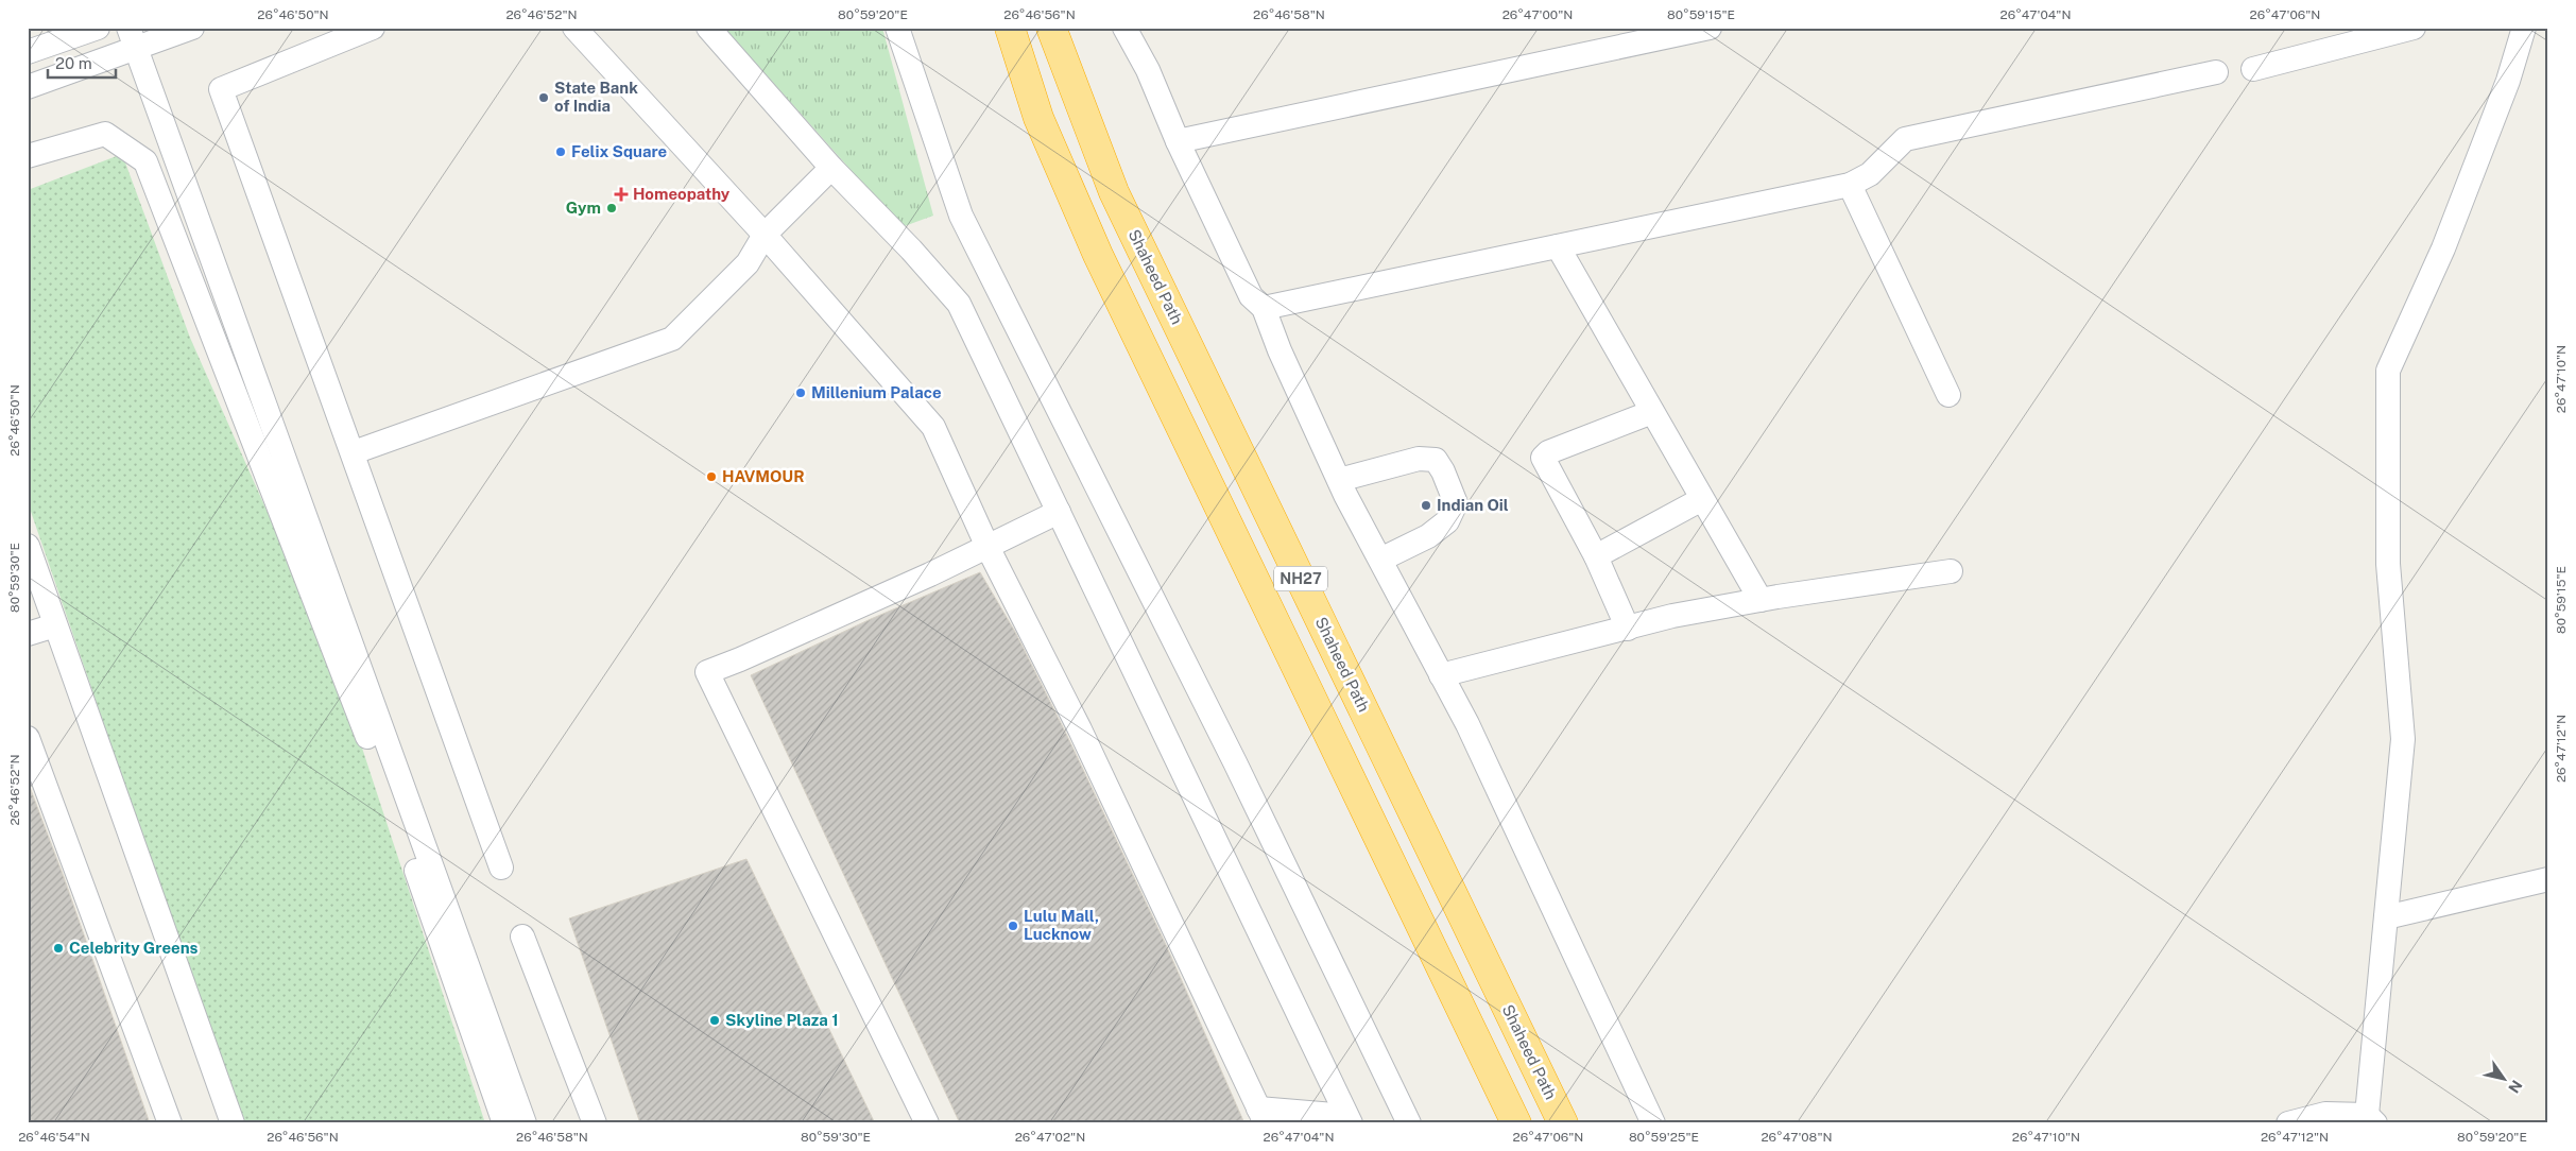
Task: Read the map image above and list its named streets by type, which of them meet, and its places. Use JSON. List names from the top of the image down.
{
  "streets": {
    "highway": ["Shaheed Path", "NH27"]
  },
  "places": {
    "other": [
      "State Bank of India",
      "Felix Square",
      "Gym",
      "Millenium Palace",
      "HAVMOUR",
      "Indian Oil",
      "Lulu Mall, Lucknow",
      "Celebrity Greens",
      "Skyline Plaza 1"
    ],
    "health": ["Homeopathy"]
  },
  "scale_bar": "20 m",
  "north": "bottom right",
  "coordinates": [
    "26°46'50\"N",
    "26°46'52\"N",
    "80°59'20\"E",
    "26°46'56\"N",
    "26°46'58\"N",
    "26°47'00\"N",
    "80°59'15\"E",
    "26°47'04\"N",
    "26°47'06\"N",
    "26°47'10\"N",
    "80°59'30\"E",
    "26°47'12\"N",
    "26°46'54\"N",
    "26°47'02\"N",
    "80°59'25\"E",
    "26°47'08\"N"
  ]
}
